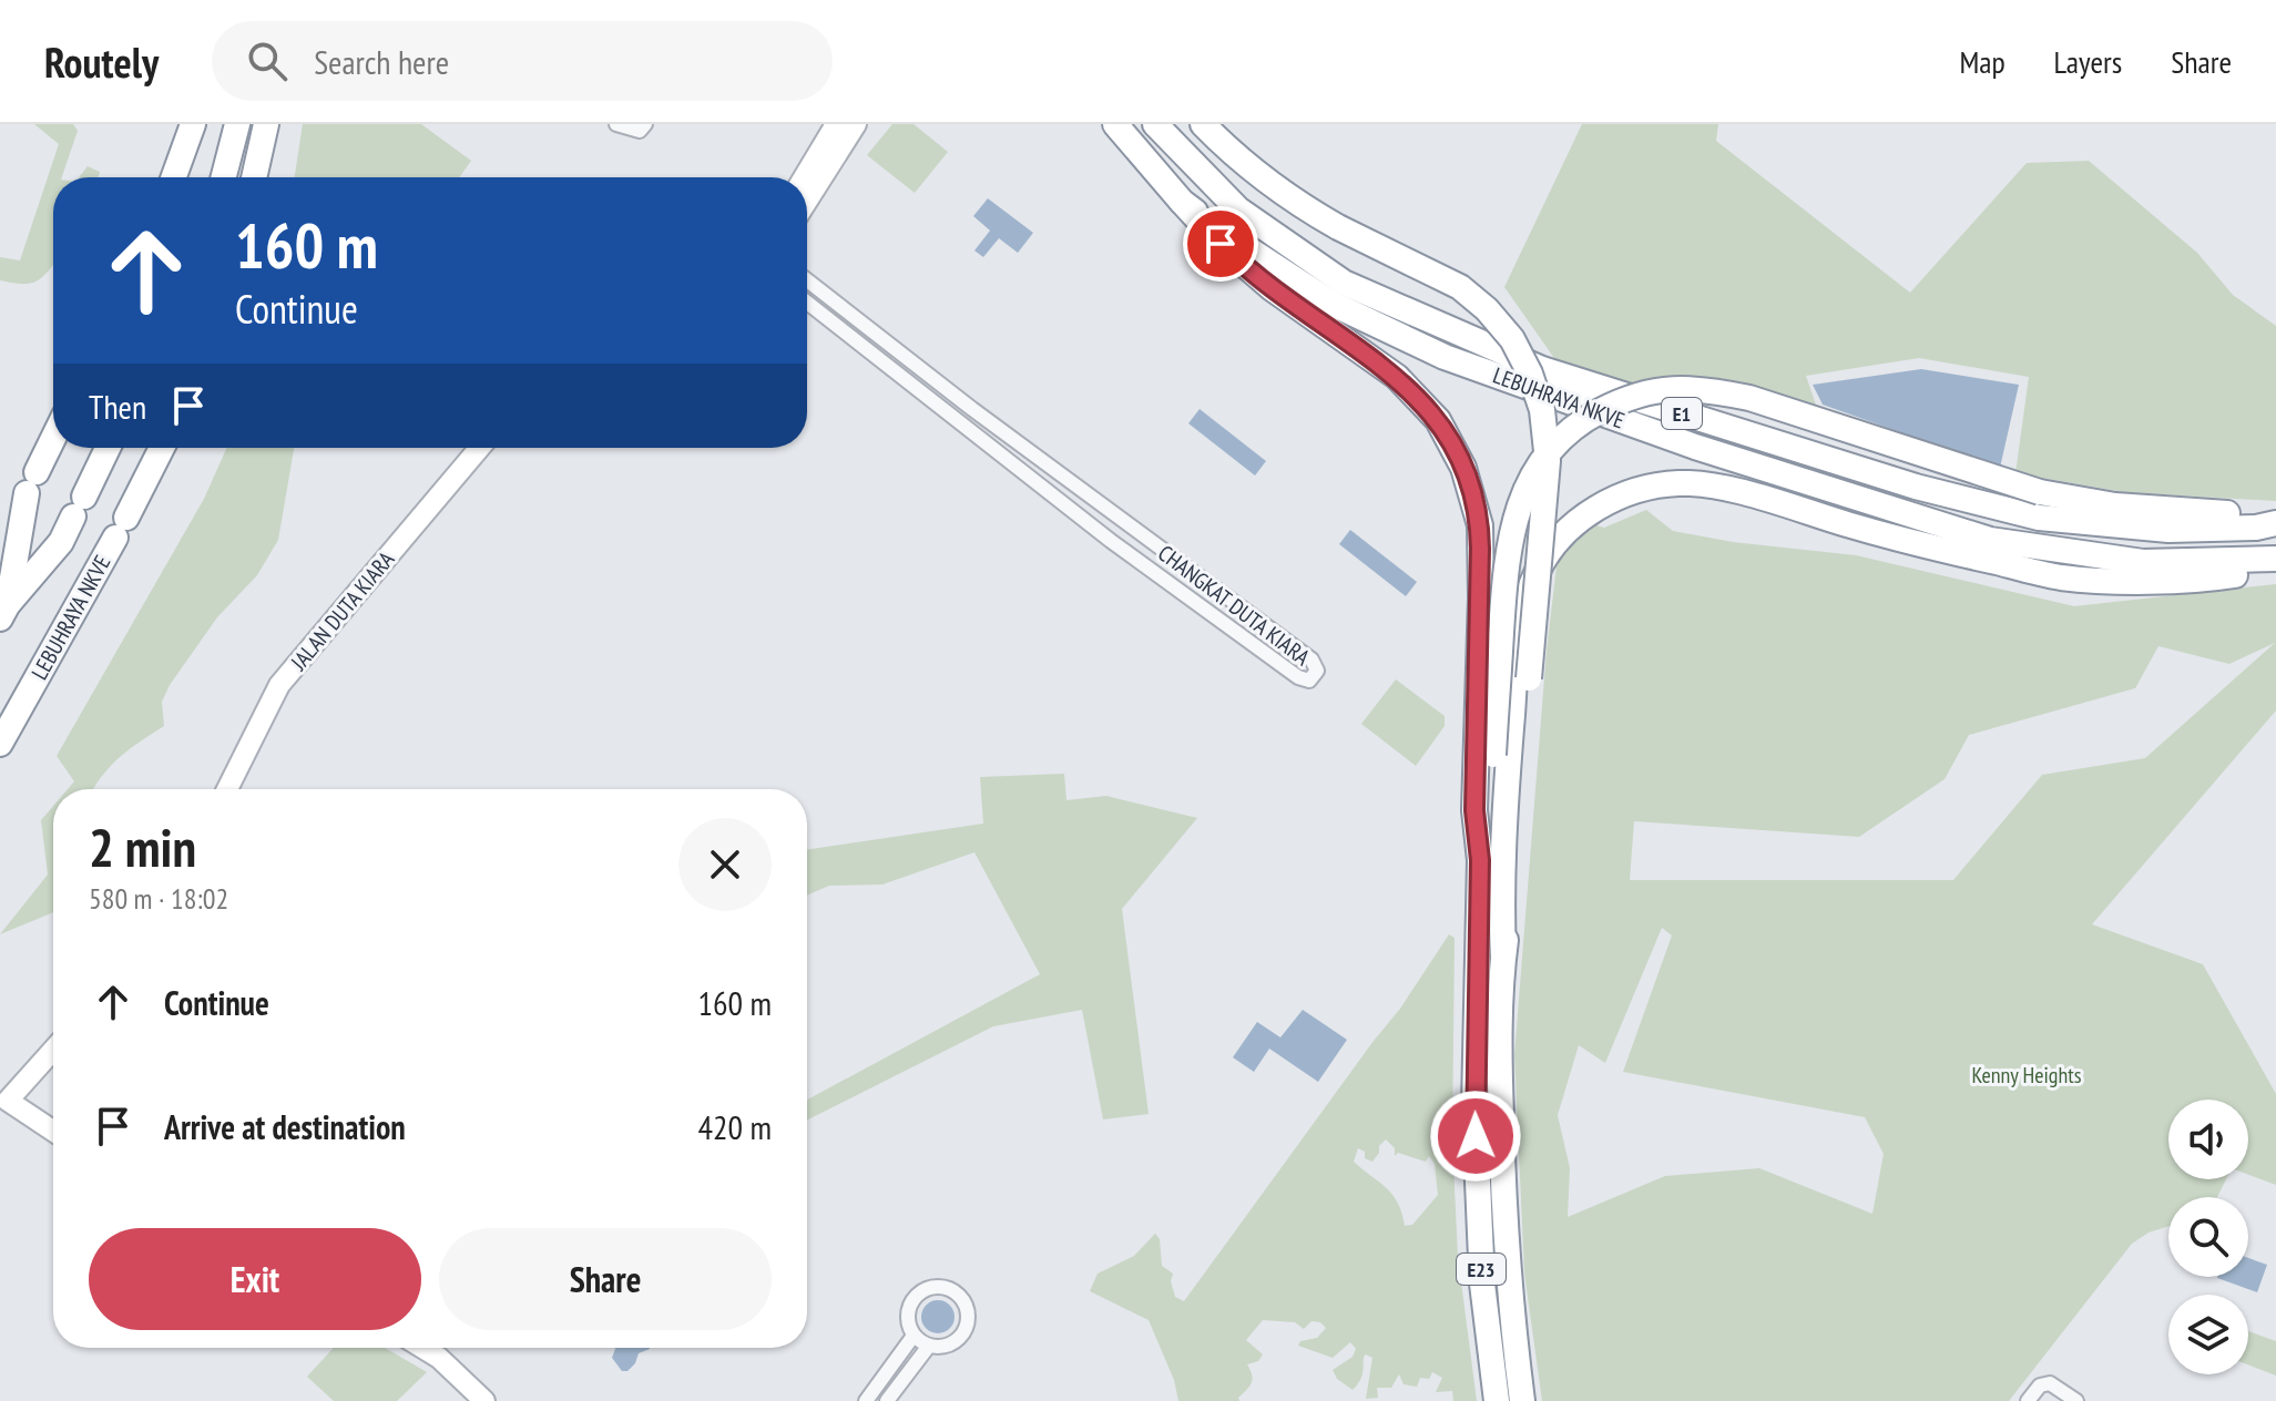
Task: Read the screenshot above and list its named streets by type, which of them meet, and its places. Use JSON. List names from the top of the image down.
{
  "streets": {
    "highway": ["LEBUHRAYA NKVE", "E1", "E23"],
    "main road": ["JALAN DUTA KIARA"],
    "street": ["CHANGKAT DUTA KIARA"]
  },
  "parks": ["Kenny Heights"],
  "page": {
    "header": "Routely",
    "search": "Search here",
    "nav": ["Map", "Layers", "Share"],
    "turn": ["160 m", "Continue"],
    "then": "Then",
    "heading": ["2 min", "580 m · 18:02"],
    "list": [
      {
        "name": "Continue",
        "value": "160 m"
      },
      {
        "name": "Arrive at destination",
        "value": "420 m"
      }
    ],
    "buttons": ["Exit", "Share"]
  }
}
